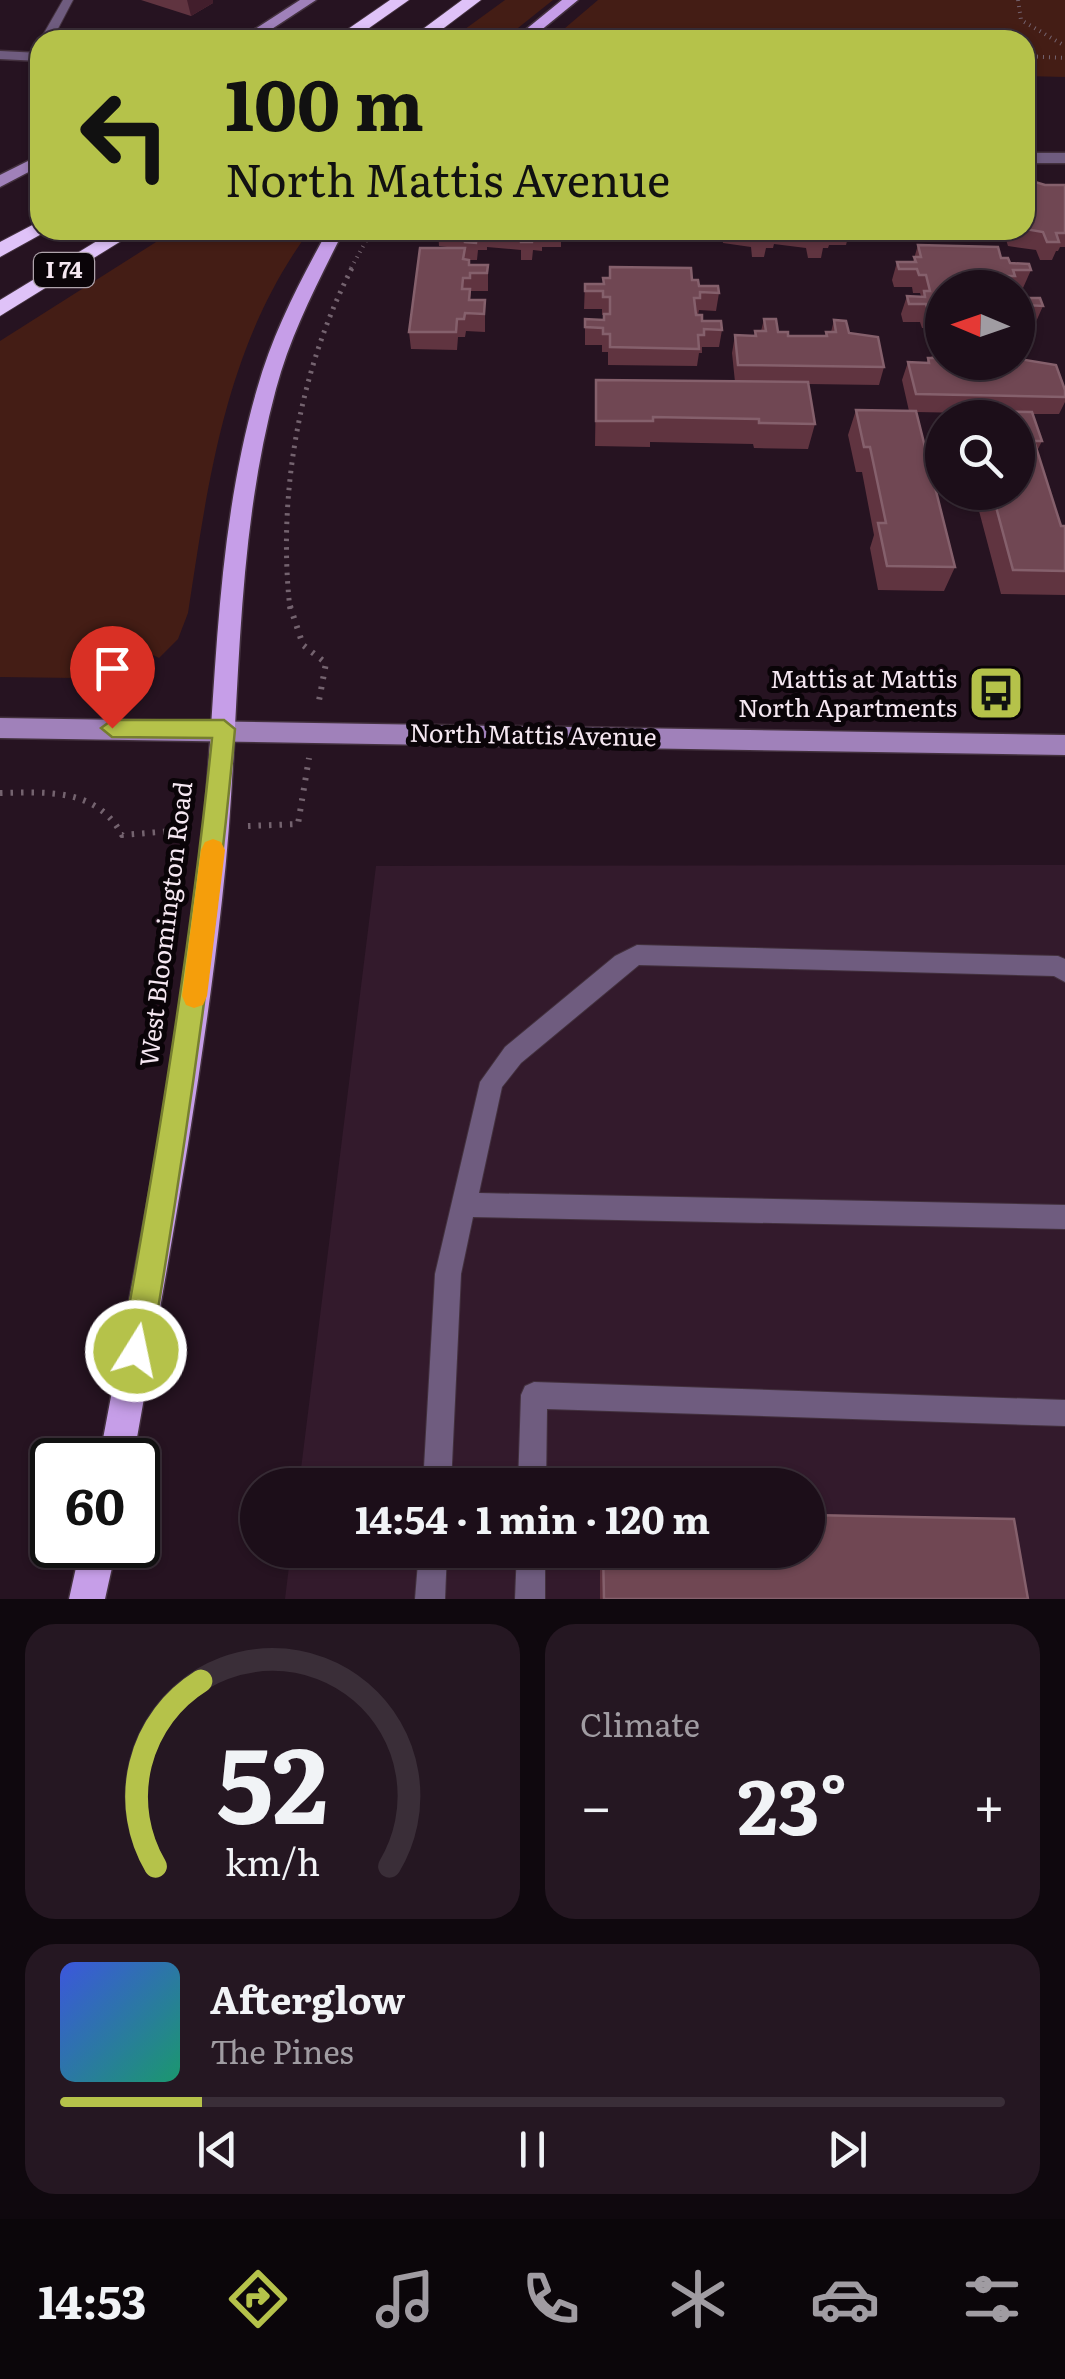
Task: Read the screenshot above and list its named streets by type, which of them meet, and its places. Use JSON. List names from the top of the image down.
{
  "streets": {
    "highway": ["I 74"],
    "main road": ["North Mattis Avenue", "West Bloomington Road"]
  },
  "crossings": [
    ["North Mattis Avenue", "West Bloomington Road"]
  ],
  "places": {
    "bus stop": ["Mattis at Mattis North Apartments"]
  },
  "north": "left",
  "page": {
    "turn": ["100 m", "North Mattis Avenue"],
    "limit": "60",
    "trip": "14:54 · 1 min · 120 m",
    "tile": "Climate",
    "heat": ["−", "23°", "+"],
    "song": ["Afterglow", "The Pines"],
    "tabs": "14:53",
    "gauge": ["52", "km/h"]
  }
}
